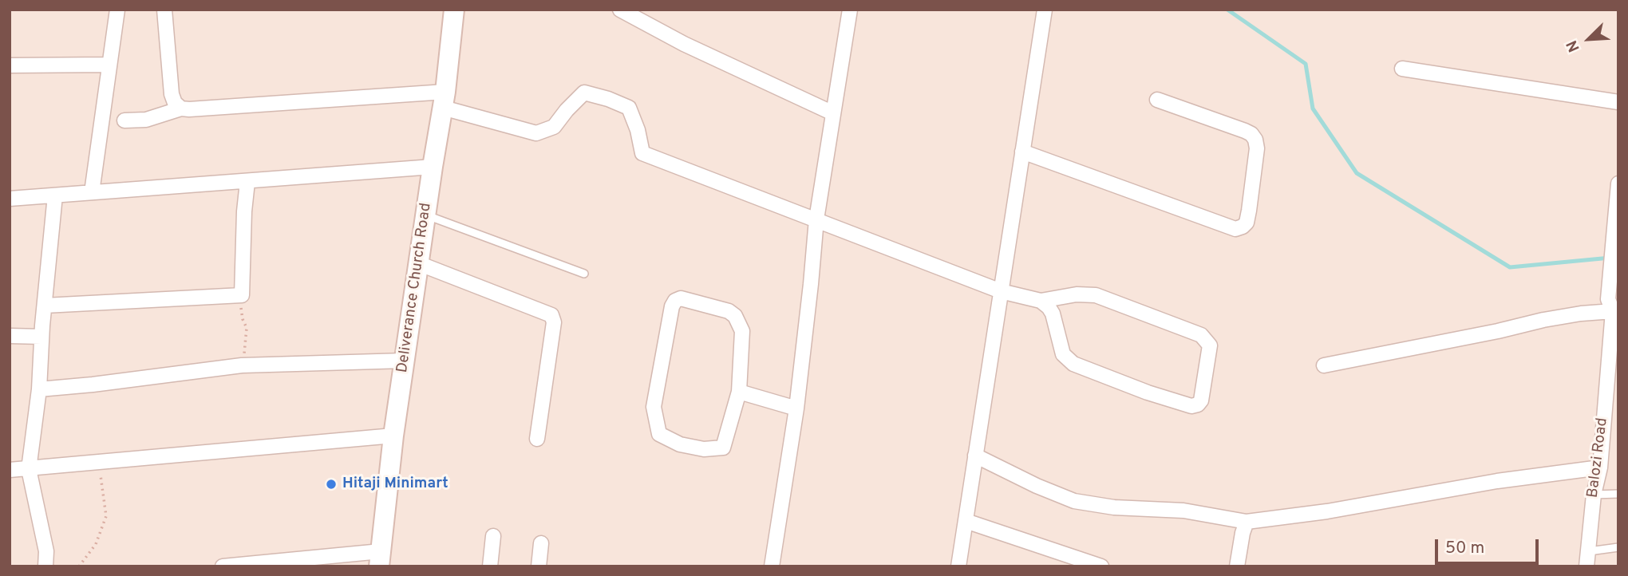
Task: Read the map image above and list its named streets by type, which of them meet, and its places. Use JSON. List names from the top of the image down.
{
  "streets": {
    "street": ["Deliverance Church Road", "Balozi Road"]
  },
  "places": ["Hitaji Minimart"],
  "scale_bar": "50 m",
  "north": "bottom left"
}
